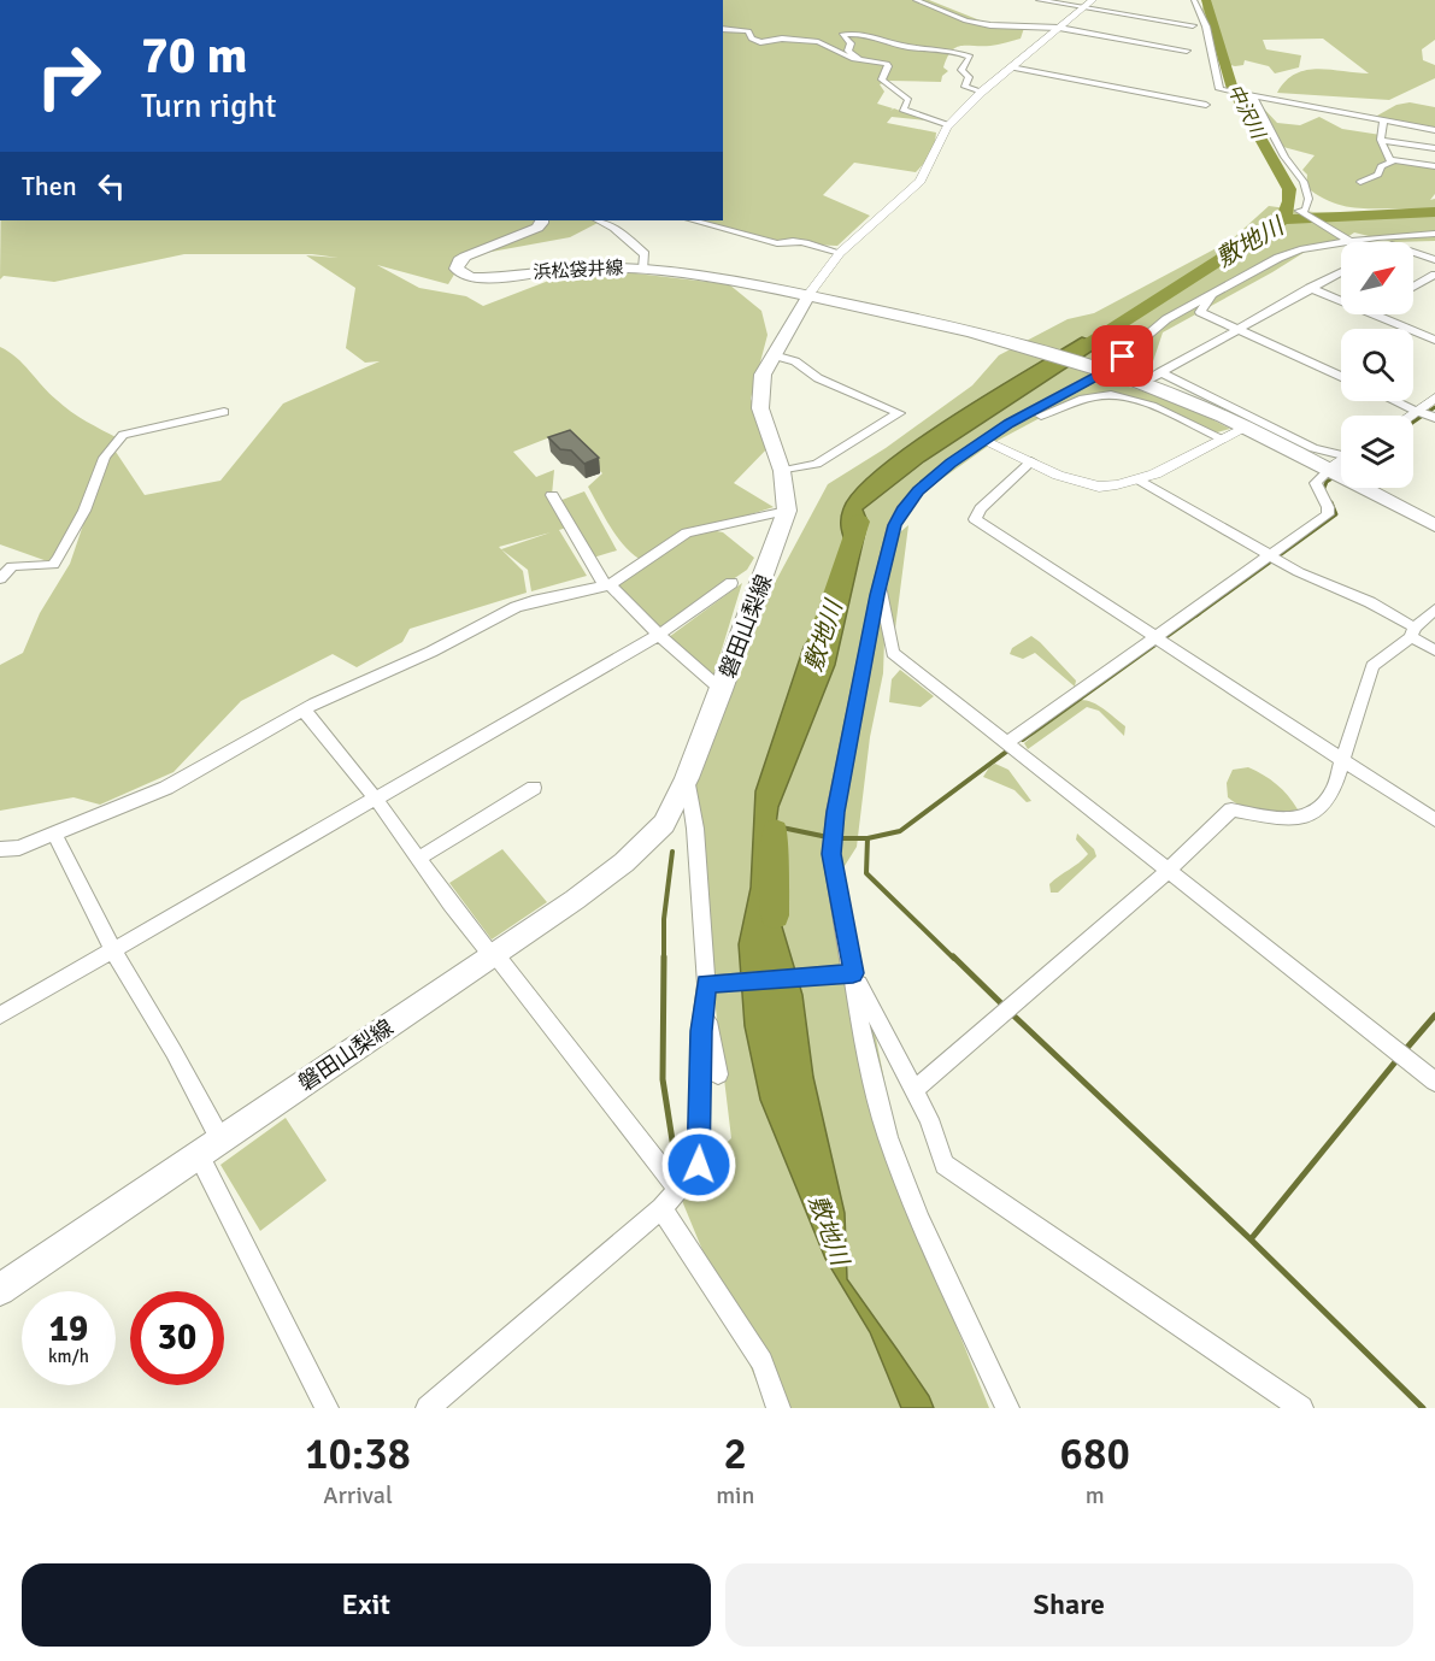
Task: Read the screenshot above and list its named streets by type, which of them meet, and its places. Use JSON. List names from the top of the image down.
{
  "streets": {
    "main road": ["浜松袋井線", "磐田山梨線"]
  },
  "crossings": [
    ["浜松袋井線", "磐田山梨線"]
  ],
  "water": ["中沢川", "敷地川"],
  "north": "top right",
  "page": {
    "turn": ["70 m", "Turn right"],
    "then": "Then",
    "speed": "19 km/h",
    "limit": "30",
    "eta": [
      "10:38",
      "Arrival",
      "2",
      "min",
      "680",
      "m"
    ],
    "buttons": ["Exit", "Share"]
  }
}
